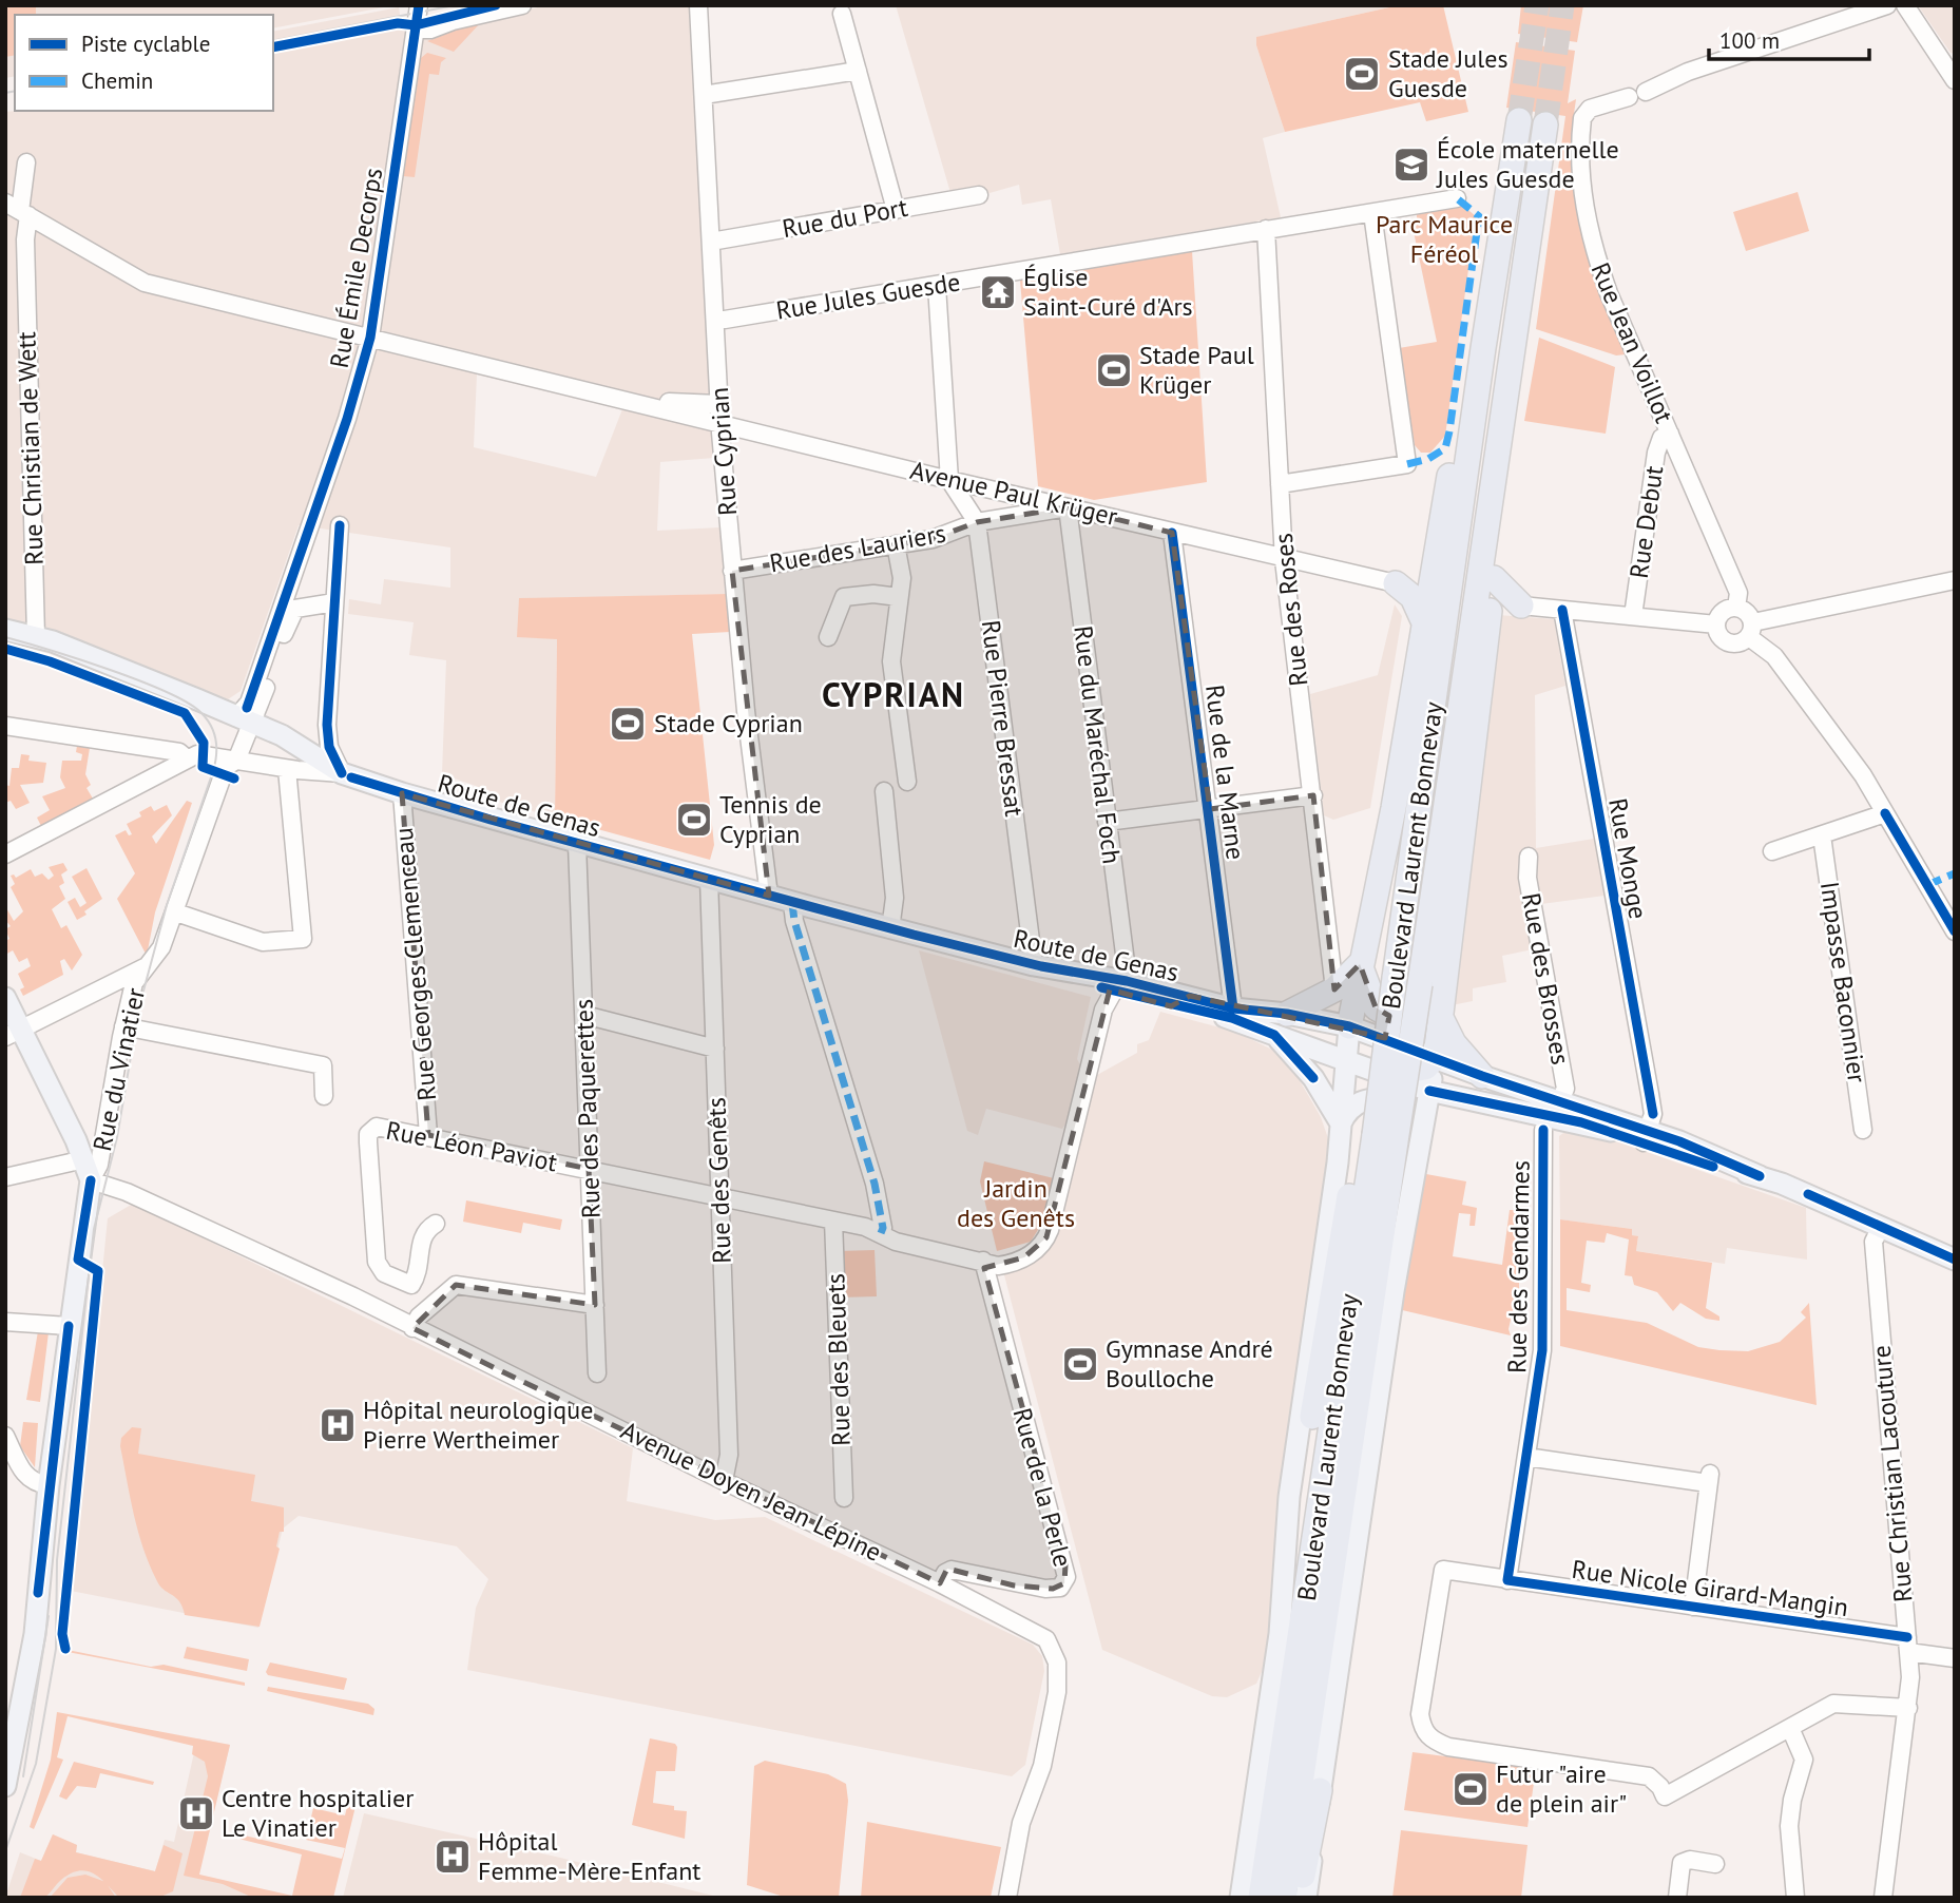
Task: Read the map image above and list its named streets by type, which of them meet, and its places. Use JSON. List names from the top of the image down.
{
  "streets": {
    "highway": ["Boulevard Laurent Bonnevay"],
    "main road": ["Route de Genas"],
    "street": [
      "Rue du Port",
      "Rue Émile Decorps",
      "Rue Jules Guesde",
      "Rue Jean Voillot",
      "Rue Christian de Wett",
      "Rue Cyprian",
      "Avenue Paul Krüger",
      "Rue Debut",
      "Rue des Lauriers",
      "Rue des Roses",
      "Rue Pierre Bressat",
      "Rue du Maréchal Foch",
      "Rue de la Marne",
      "Rue Monge",
      "Rue Georges Clemenceau",
      "Rue des Brosses",
      "Impasse Baconnier",
      "Rue du Vinatier",
      "Rue des Paquerettes",
      "Rue Léon Paviot",
      "Rue des Genêts",
      "Rue des Gendarmes",
      "Rue des Bleuets",
      "Rue Christian Lacouture",
      "Rue de la Perle",
      "Avenue Doyen Jean Lépine",
      "Rue Nicole Girard-Mangin"
    ]
  },
  "crossings": [
    ["Rue du Port", "Rue Cyprian"],
    ["Rue Émile Decorps", "Avenue Paul Krüger"],
    ["Rue Émile Decorps", "Route de Genas"],
    ["Rue Jules Guesde", "Rue Cyprian"],
    ["Rue Jules Guesde", "Rue des Roses"],
    ["Rue Jean Voillot", "Rue Debut"],
    ["Rue Christian de Wett", "Avenue Paul Krüger"],
    ["Rue Christian de Wett", "Route de Genas"],
    ["Rue Cyprian", "Avenue Paul Krüger"],
    ["Rue Cyprian", "Rue des Lauriers"],
    ["Rue Cyprian", "Route de Genas"],
    ["Avenue Paul Krüger", "Rue des Lauriers"],
    ["Avenue Paul Krüger", "Rue des Roses"],
    ["Avenue Paul Krüger", "Rue Pierre Bressat"],
    ["Avenue Paul Krüger", "Rue du Maréchal Foch"],
    ["Avenue Paul Krüger", "Rue de la Marne"],
    ["Rue des Lauriers", "Rue Pierre Bressat"],
    ["Rue des Lauriers", "Rue du Maréchal Foch"],
    ["Rue Pierre Bressat", "Route de Genas"],
    ["Rue du Maréchal Foch", "Route de Genas"],
    ["Rue du Maréchal Foch", "Rue Léon Paviot"],
    ["Rue de la Marne", "Route de Genas"],
    ["Route de Genas", "Boulevard Laurent Bonnevay"],
    ["Route de Genas", "Rue Monge"],
    ["Route de Genas", "Rue Georges Clemenceau"],
    ["Route de Genas", "Rue des Brosses"],
    ["Route de Genas", "Rue des Paquerettes"],
    ["Route de Genas", "Rue Léon Paviot"],
    ["Route de Genas", "Rue des Genêts"],
    ["Route de Genas", "Rue des Gendarmes"],
    ["Route de Genas", "Rue Christian Lacouture"],
    ["Rue Georges Clemenceau", "Rue Léon Paviot"],
    ["Rue des Brosses", "Rue des Gendarmes"],
    ["Rue du Vinatier", "Avenue Doyen Jean Lépine"],
    ["Rue des Paquerettes", "Rue Léon Paviot"],
    ["Rue Léon Paviot", "Rue des Genêts"],
    ["Rue Léon Paviot", "Rue des Bleuets"],
    ["Rue Léon Paviot", "Rue de la Perle"],
    ["Rue des Genêts", "Avenue Doyen Jean Lépine"],
    ["Rue des Gendarmes", "Rue Nicole Girard-Mangin"],
    ["Rue Christian Lacouture", "Rue Nicole Girard-Mangin"],
    ["Rue de la Perle", "Avenue Doyen Jean Lépine"]
  ],
  "districts": ["CYPRIAN"],
  "parks": ["Parc Maurice Féréol", "Jardin des Genêts"],
  "places": {
    "sports": [
      "Stade Jules Guesde",
      "Stade Paul Krüger",
      "Stade Cyprian",
      "Tennis de Cyprian",
      "Gymnase André Boulloche",
      "Futur \"aire de plein air\""
    ],
    "school or university": ["École maternelle Jules Guesde"],
    "temple": ["Église Saint-Curé d'Ars"],
    "hospital": ["Hôpital neurologique Pierre Wertheimer", "Centre hospitalier Le Vinatier", "Hôpital Femme-Mère-Enfant"]
  },
  "legend": ["Piste cyclable", "Chemin"],
  "scale_bar": "100 m"
}
